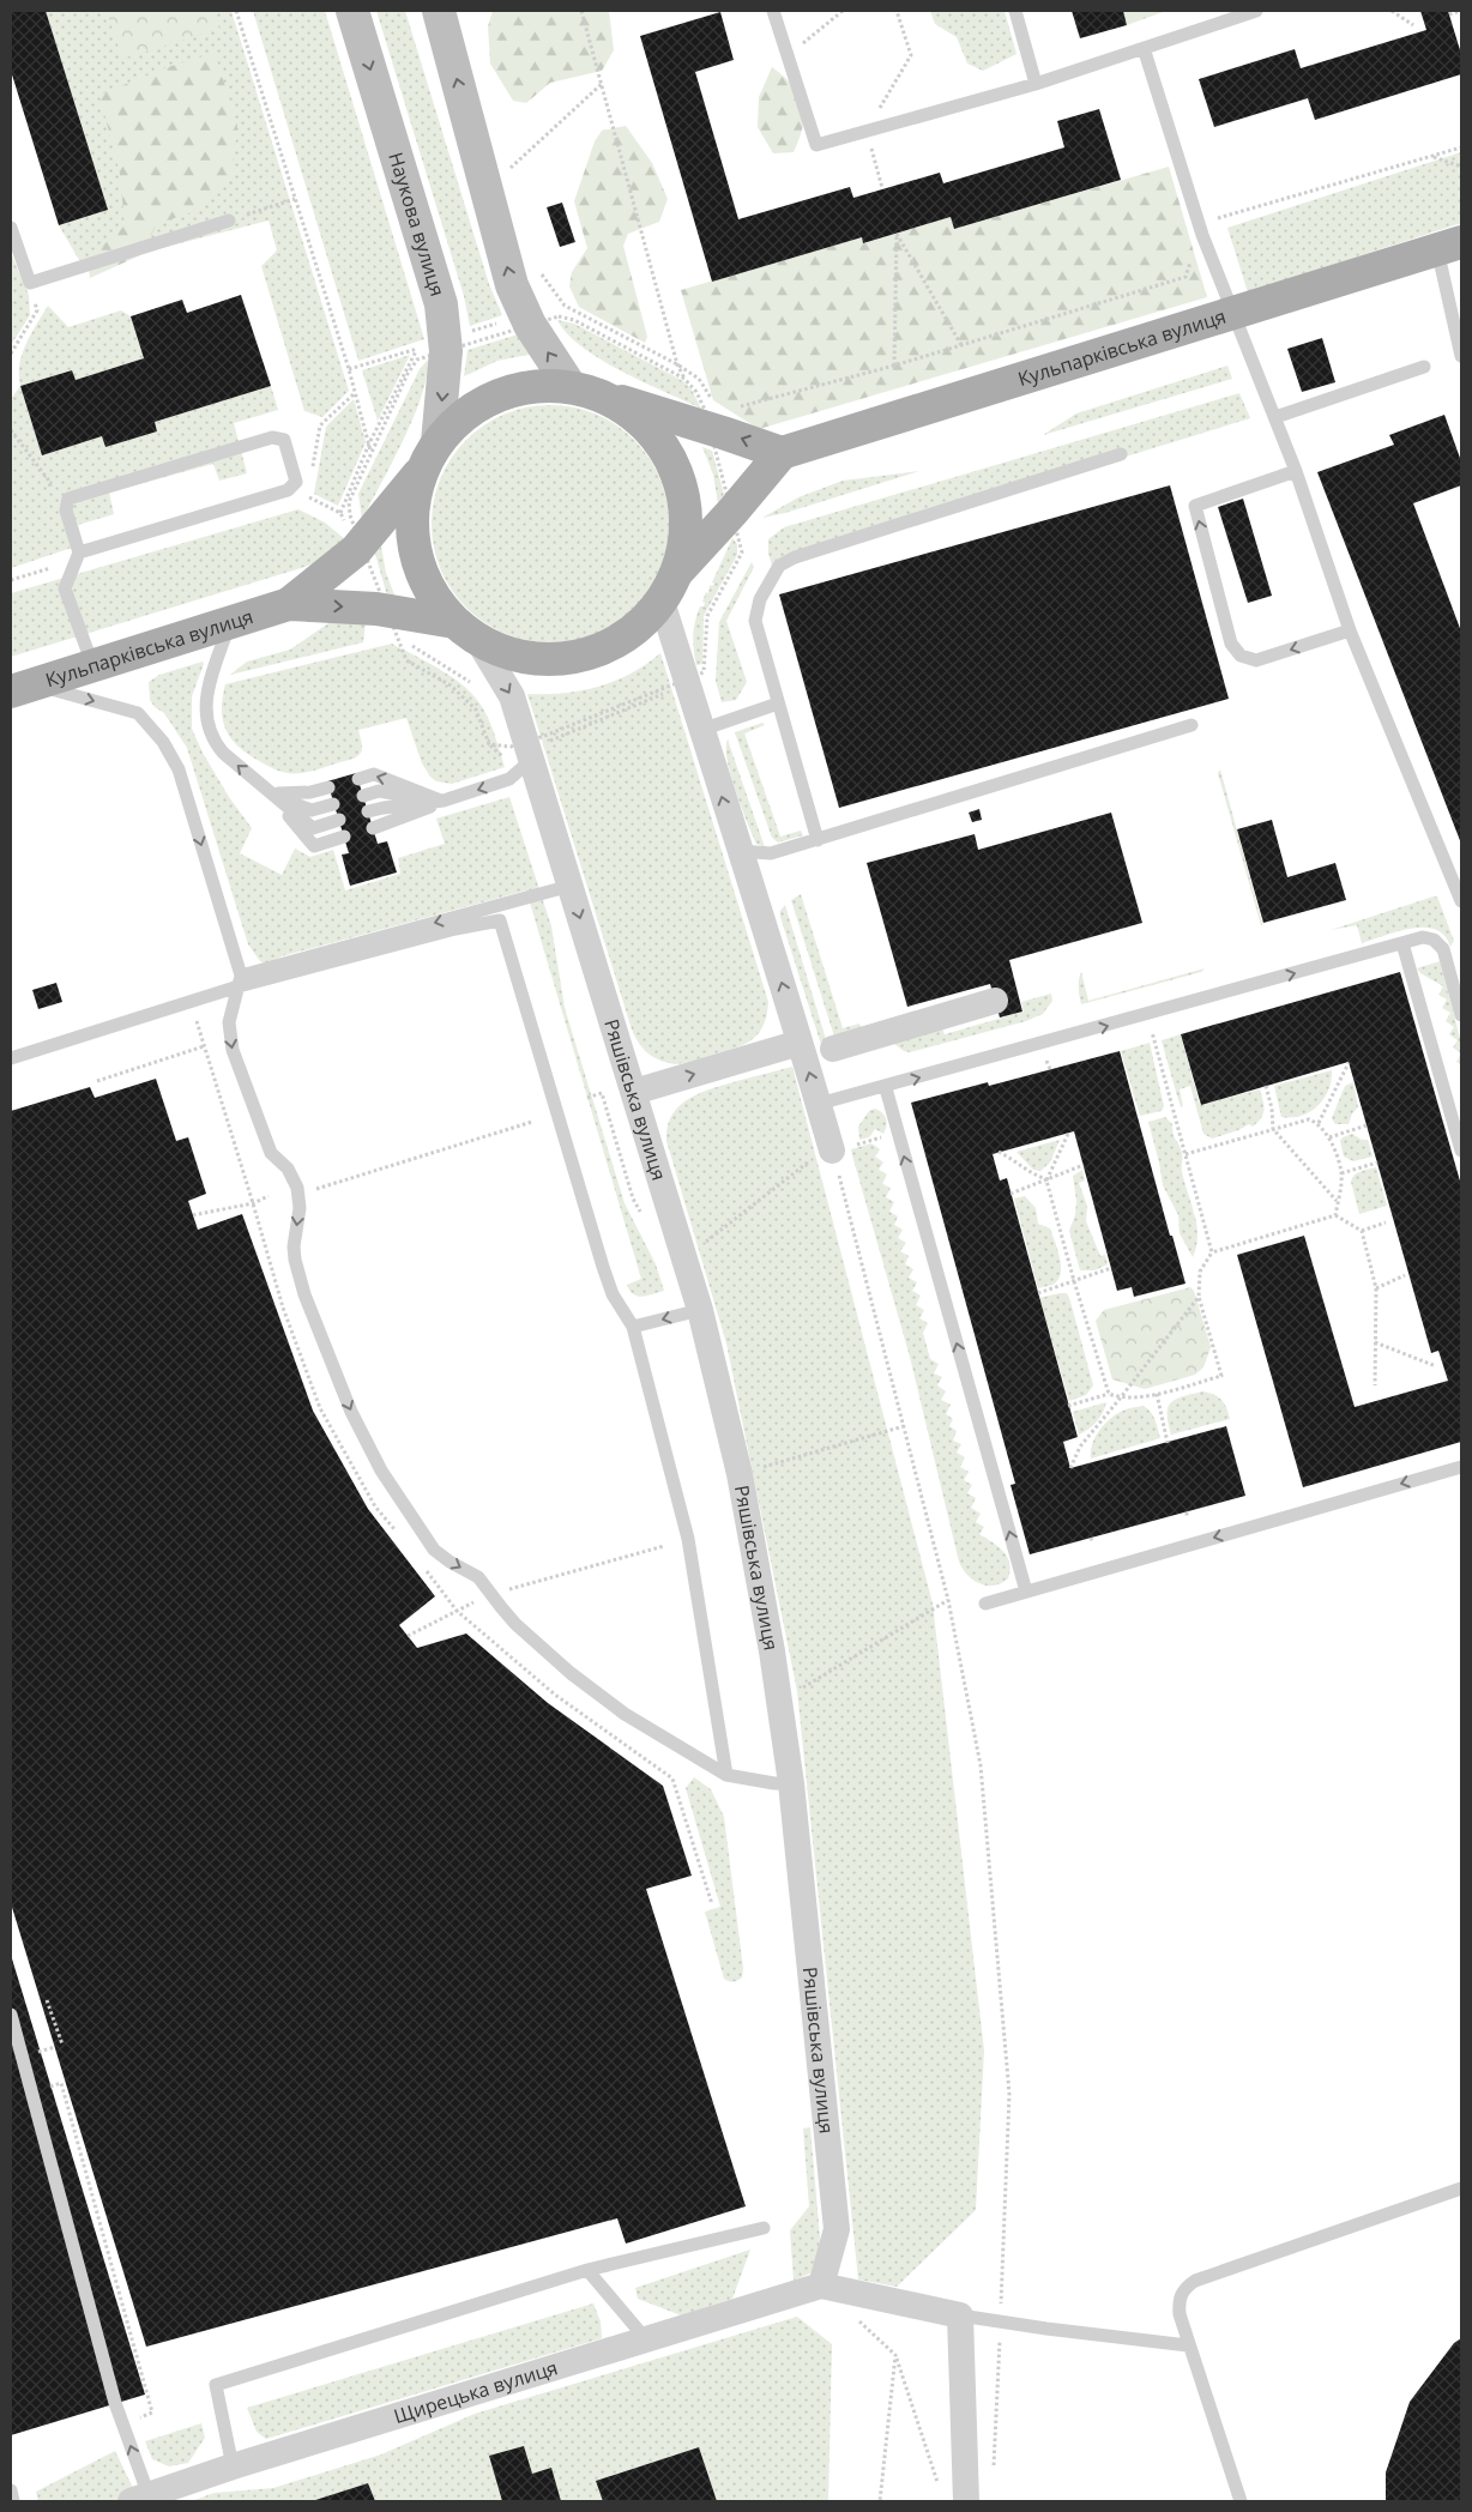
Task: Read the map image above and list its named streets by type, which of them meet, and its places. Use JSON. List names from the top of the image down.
{
  "streets": {
    "main road": ["Наукова вулиця", "Кульпарківська вулиця"],
    "street": ["Ряшівська вулиця", "Щирецька вулиця"]
  },
  "crossings": [
    ["Наукова вулиця", "Кульпарківська вулиця"],
    ["Кульпарківська вулиця", "Ряшівська вулиця"],
    ["Ряшівська вулиця", "Щирецька вулиця"]
  ]
}
